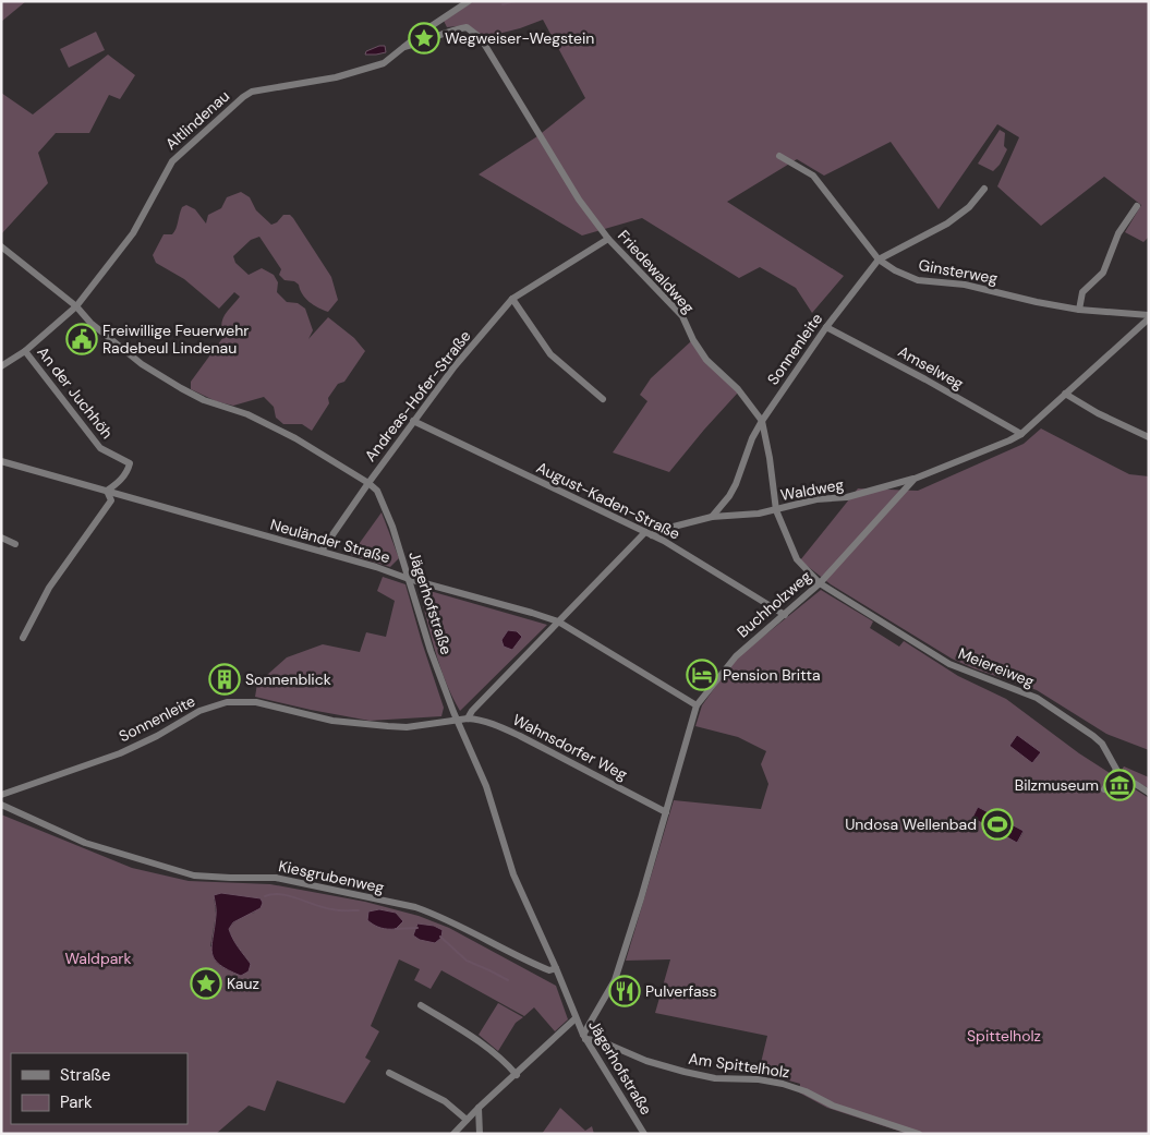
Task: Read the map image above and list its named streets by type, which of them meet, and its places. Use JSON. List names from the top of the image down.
{
  "streets": {
    "street": [
      "Altlindenau",
      "Friedewaldweg",
      "Ginsterweg",
      "Sonnenleite",
      "Amselweg",
      "An der Juchhöh",
      "Andreas-Hofer-Straße",
      "Waldweg",
      "August-Kaden-Straße",
      "Neuländer Straße",
      "Jägerhofstraße",
      "Buchholzweg",
      "Meiereiweg",
      "Wahnsdorfer Weg",
      "Kiesgrubenweg",
      "Am Spittelholz"
    ]
  },
  "crossings": [
    ["Altlindenau", "Friedewaldweg"],
    ["Altlindenau", "An der Juchhöh"],
    ["Altlindenau", "Jägerhofstraße"],
    ["Friedewaldweg", "Sonnenleite"],
    ["Friedewaldweg", "Andreas-Hofer-Straße"],
    ["Friedewaldweg", "Waldweg"],
    ["Friedewaldweg", "Buchholzweg"],
    ["Friedewaldweg", "Meiereiweg"],
    ["Ginsterweg", "Sonnenleite"],
    ["Ginsterweg", "Buchholzweg"],
    ["Sonnenleite", "Amselweg"],
    ["Sonnenleite", "Waldweg"],
    ["Sonnenleite", "Jägerhofstraße"],
    ["Sonnenleite", "Wahnsdorfer Weg"],
    ["Amselweg", "Buchholzweg"],
    ["An der Juchhöh", "Neuländer Straße"],
    ["Andreas-Hofer-Straße", "August-Kaden-Straße"],
    ["Andreas-Hofer-Straße", "Neuländer Straße"],
    ["Andreas-Hofer-Straße", "Jägerhofstraße"],
    ["Waldweg", "Buchholzweg"],
    ["August-Kaden-Straße", "Buchholzweg"],
    ["Neuländer Straße", "Jägerhofstraße"],
    ["Neuländer Straße", "Buchholzweg"],
    ["Jägerhofstraße", "Buchholzweg"],
    ["Jägerhofstraße", "Wahnsdorfer Weg"],
    ["Jägerhofstraße", "Kiesgrubenweg"],
    ["Jägerhofstraße", "Am Spittelholz"],
    ["Buchholzweg", "Meiereiweg"],
    ["Buchholzweg", "Wahnsdorfer Weg"],
    ["Buchholzweg", "Am Spittelholz"]
  ],
  "parks": ["Waldpark", "Spittelholz"],
  "places": {
    "place": ["Wegweiser-Wegstein", "Kauz"],
    "public building": ["Freiwillige Feuerwehr Radebeul Lindenau"],
    "hotel": ["Pension Britta"],
    "building": ["Sonnenblick"],
    "museum": ["Bilzmuseum"],
    "sports": ["Undosa Wellenbad"],
    "restaurant": ["Pulverfass"]
  },
  "legend": ["Straße", "Park"]
}
